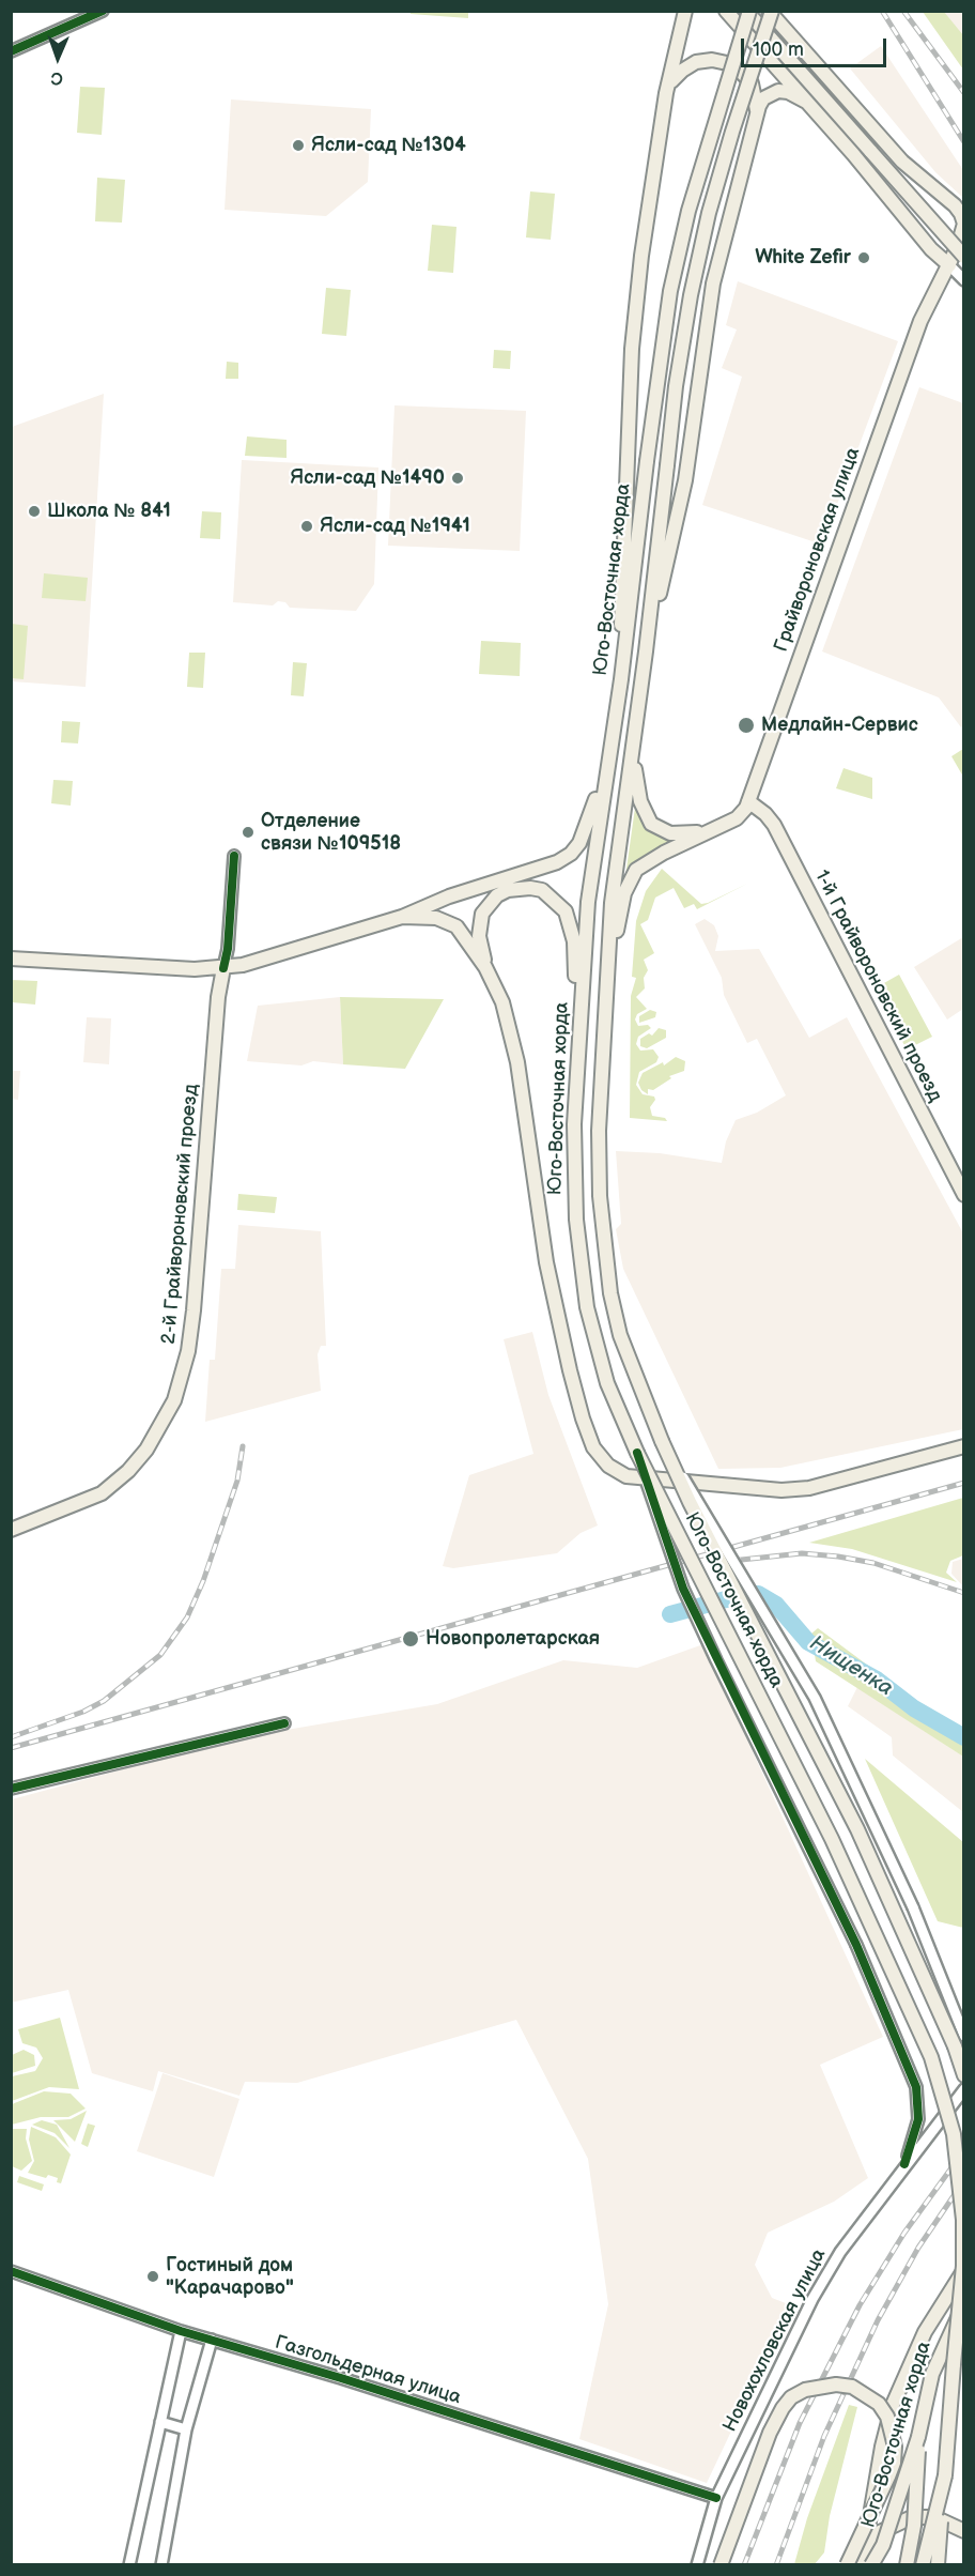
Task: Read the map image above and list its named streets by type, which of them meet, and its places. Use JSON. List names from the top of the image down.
{
  "streets": {
    "main road": [
      "Грайвороновская улица",
      "Юго-Восточная хорда",
      "1-й Грайвороновский проезд",
      "2-й Грайвороновский проезд"
    ],
    "street": ["Новохохловская улица", "Газгольдерная улица"]
  },
  "crossings": [
    ["Грайвороновская улица", "Юго-Восточная хорда"],
    ["Грайвороновская улица", "1-й Грайвороновский проезд"],
    ["Новохохловская улица", "Газгольдерная улица"]
  ],
  "water": ["Нищенка"],
  "places": [
    "Ясли-сад №1304",
    "White Zefir",
    "Ясли-сад №1490",
    "Школа № 841",
    "Ясли-сад №1941",
    "Медлайн-Сервис",
    "Отделение связи №109518",
    "Новопролетарская",
    "Гостиный дом \"Карачарово\""
  ],
  "scale_bar": "100 m",
  "north": "bottom"
}
